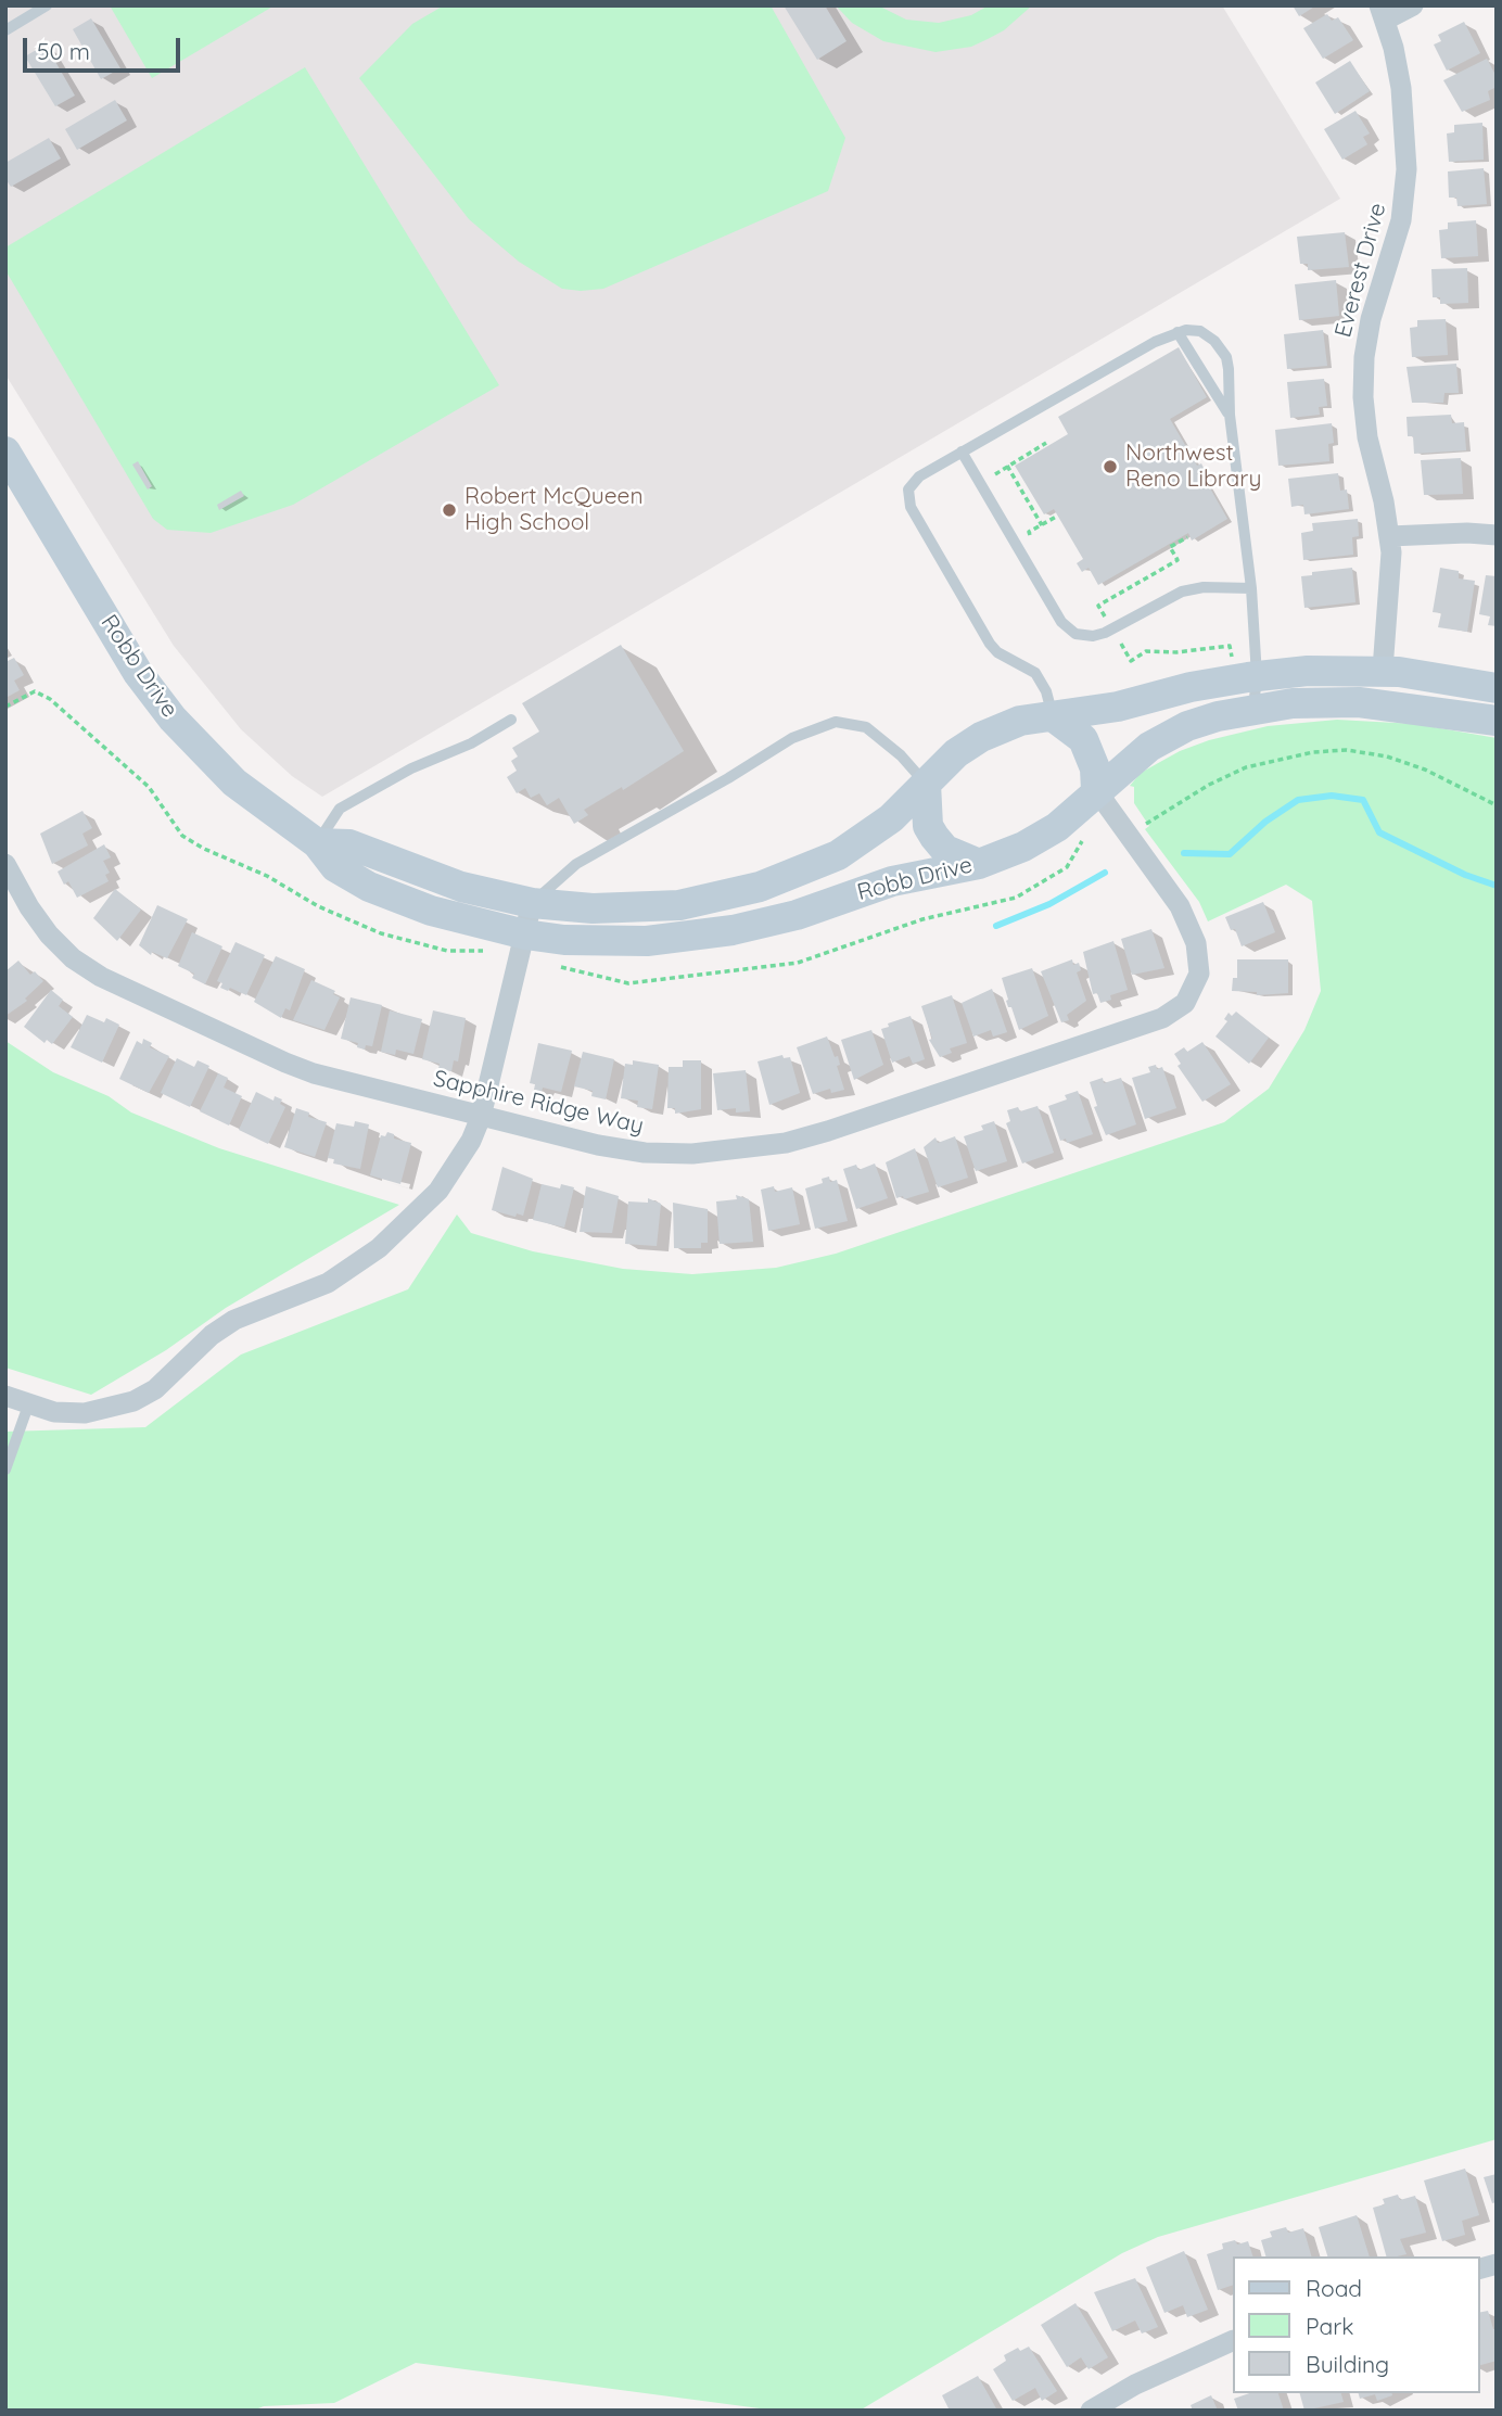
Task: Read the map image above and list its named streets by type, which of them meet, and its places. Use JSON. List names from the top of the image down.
{
  "streets": {
    "street": ["Everest Drive", "Robb Drive", "Sapphire Ridge Way"]
  },
  "crossings": [
    ["Everest Drive", "Robb Drive"],
    ["Robb Drive", "Sapphire Ridge Way"]
  ],
  "places": ["Northwest Reno Library", "Robert McQueen High School"],
  "legend": ["Road", "Park", "Building"],
  "scale_bar": "50 m"
}
